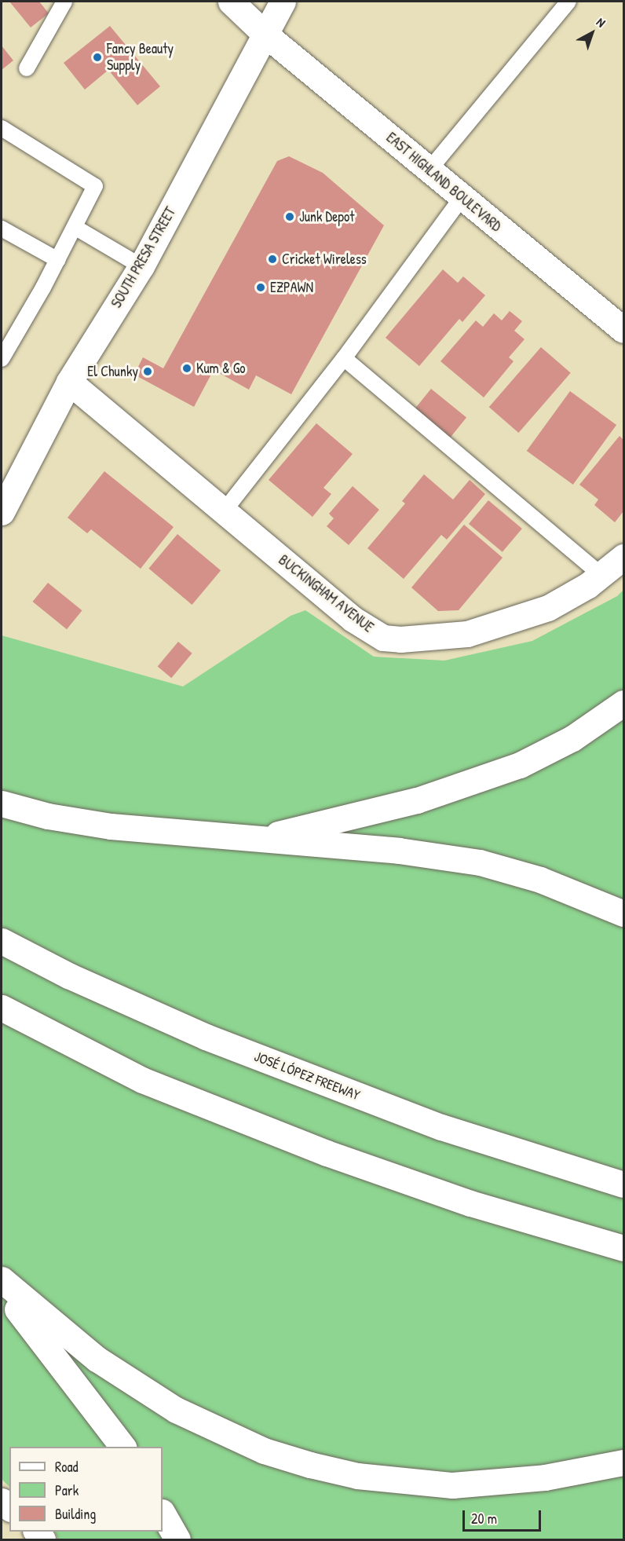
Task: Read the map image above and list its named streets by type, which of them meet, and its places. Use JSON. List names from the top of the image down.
{
  "streets": {
    "main road": [
      "EAST HIGHLAND BOULEVARD",
      "SOUTH PRESA STREET",
      "BUCKINGHAM AVENUE",
      "JOSÉ LÓPEZ FREEWAY"
    ]
  },
  "crossings": [
    ["EAST HIGHLAND BOULEVARD", "SOUTH PRESA STREET"],
    ["SOUTH PRESA STREET", "BUCKINGHAM AVENUE"]
  ],
  "places": [
    "Fancy Beauty Supply",
    "Junk Depot",
    "Cricket Wireless",
    "EZPAWN",
    "Kum & Go",
    "El Chunky"
  ],
  "legend": ["Road", "Park", "Building"],
  "scale_bar": "20 m",
  "north": "top right"
}
